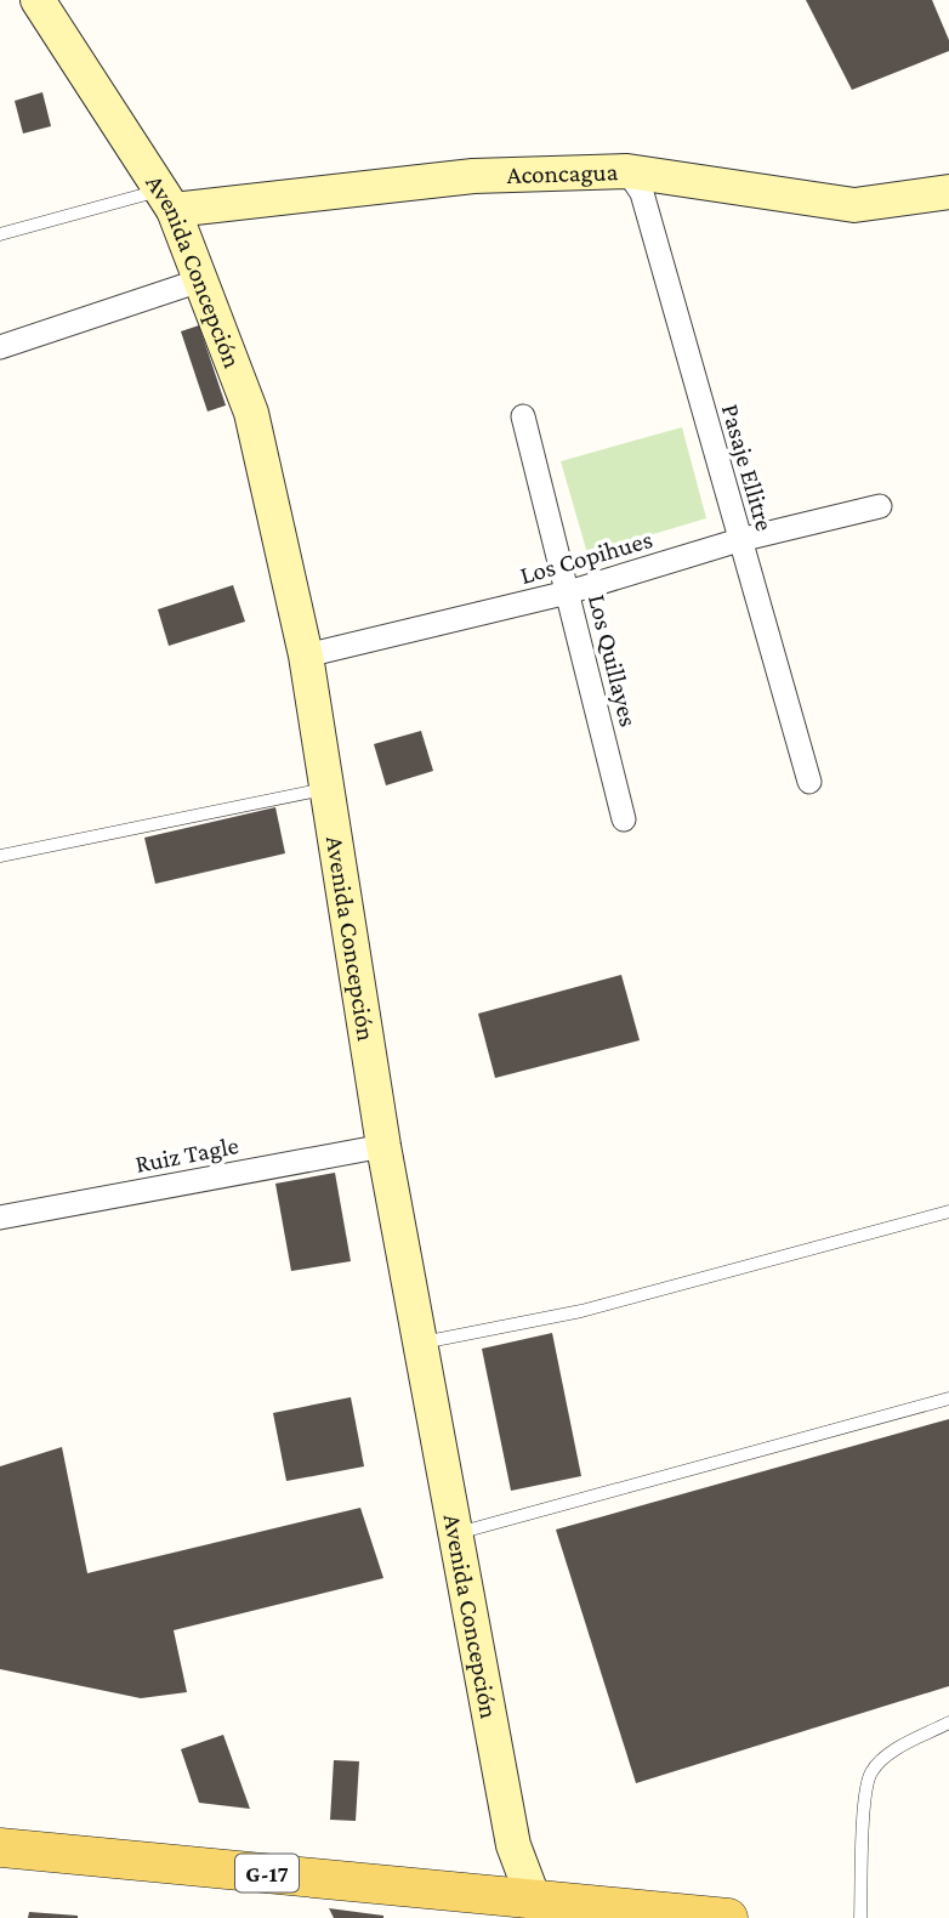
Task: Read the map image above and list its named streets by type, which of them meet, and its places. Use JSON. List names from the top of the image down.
{
  "streets": {
    "main road": ["G-17"],
    "street": [
      "Aconcagua",
      "Avenida Concepción",
      "Pasaje Ellitre",
      "Los Copihues",
      "Los Quillayes",
      "Ruiz Tagle"
    ]
  },
  "crossings": [
    ["Aconcagua", "Avenida Concepción"],
    ["Aconcagua", "Pasaje Ellitre"],
    ["Avenida Concepción", "Los Copihues"],
    ["Avenida Concepción", "Ruiz Tagle"],
    ["Avenida Concepción", "G-17"],
    ["Pasaje Ellitre", "Los Copihues"],
    ["Los Copihues", "Los Quillayes"]
  ]
}
